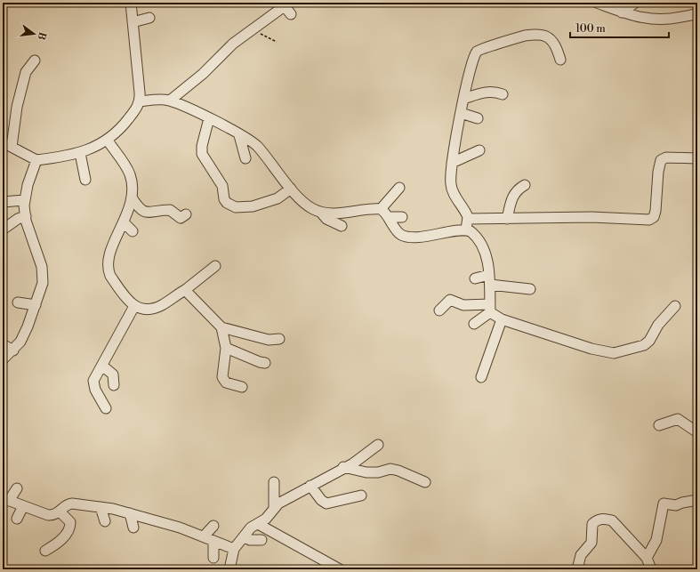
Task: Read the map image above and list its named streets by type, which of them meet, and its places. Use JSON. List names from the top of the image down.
{
  "scale_bar": "100 m",
  "north": "right"
}
